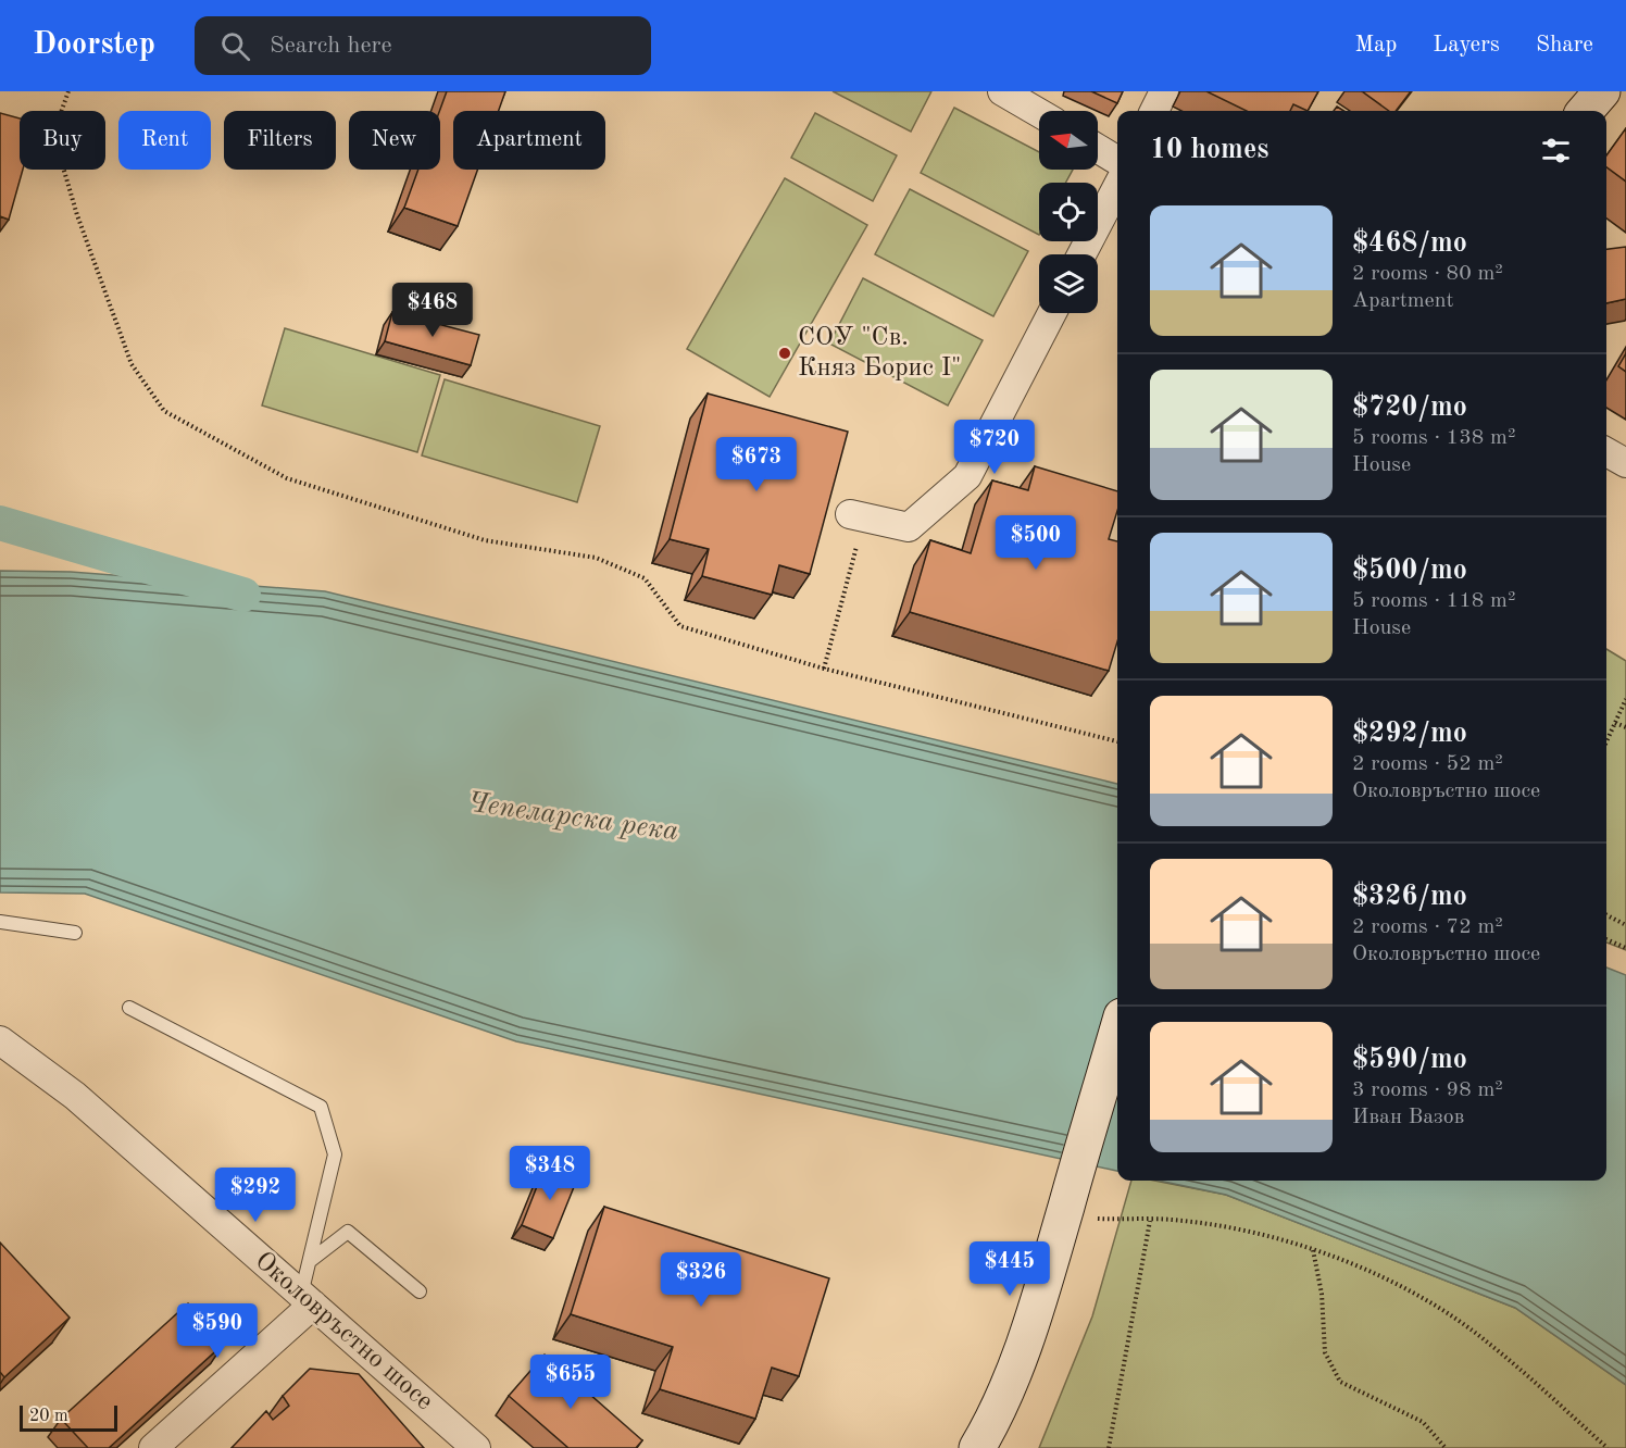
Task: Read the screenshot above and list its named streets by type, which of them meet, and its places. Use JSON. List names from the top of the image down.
{
  "streets": {
    "street": ["Околовръстно шосе"]
  },
  "water": ["Чепеларска река"],
  "places": ["СОУ \"Св. Княз Борис I\""],
  "scale_bar": "20 m",
  "north": "left",
  "page": {
    "header": "Doorstep",
    "search": "Search here",
    "nav": ["Map", "Layers", "Share"],
    "chip": [
      "Buy",
      "Rent",
      "Filters",
      "New",
      "Apartment"
    ],
    "heading": "10 homes",
    "list": [
      {
        "name": "$468/mo",
        "note": "2 rooms · 80 m² · Apartment"
      },
      {
        "name": "$720/mo",
        "note": "5 rooms · 138 m² · House"
      },
      {
        "name": "$500/mo",
        "note": "5 rooms · 118 m² · House"
      },
      {
        "name": "$292/mo",
        "note": "2 rooms · 52 m² · Околовръстно шосе"
      },
      {
        "name": "$326/mo",
        "note": "2 rooms · 72 m² · Околовръстно шосе"
      },
      {
        "name": "$590/mo",
        "note": "3 rooms · 98 m² · Иван Вазов"
      }
    ],
    "price": [
      "$468",
      "$720",
      "$673",
      "$500",
      "$348",
      "$292",
      "$445",
      "$326",
      "$590",
      "$655"
    ],
    "scale": "20 m"
  }
}
